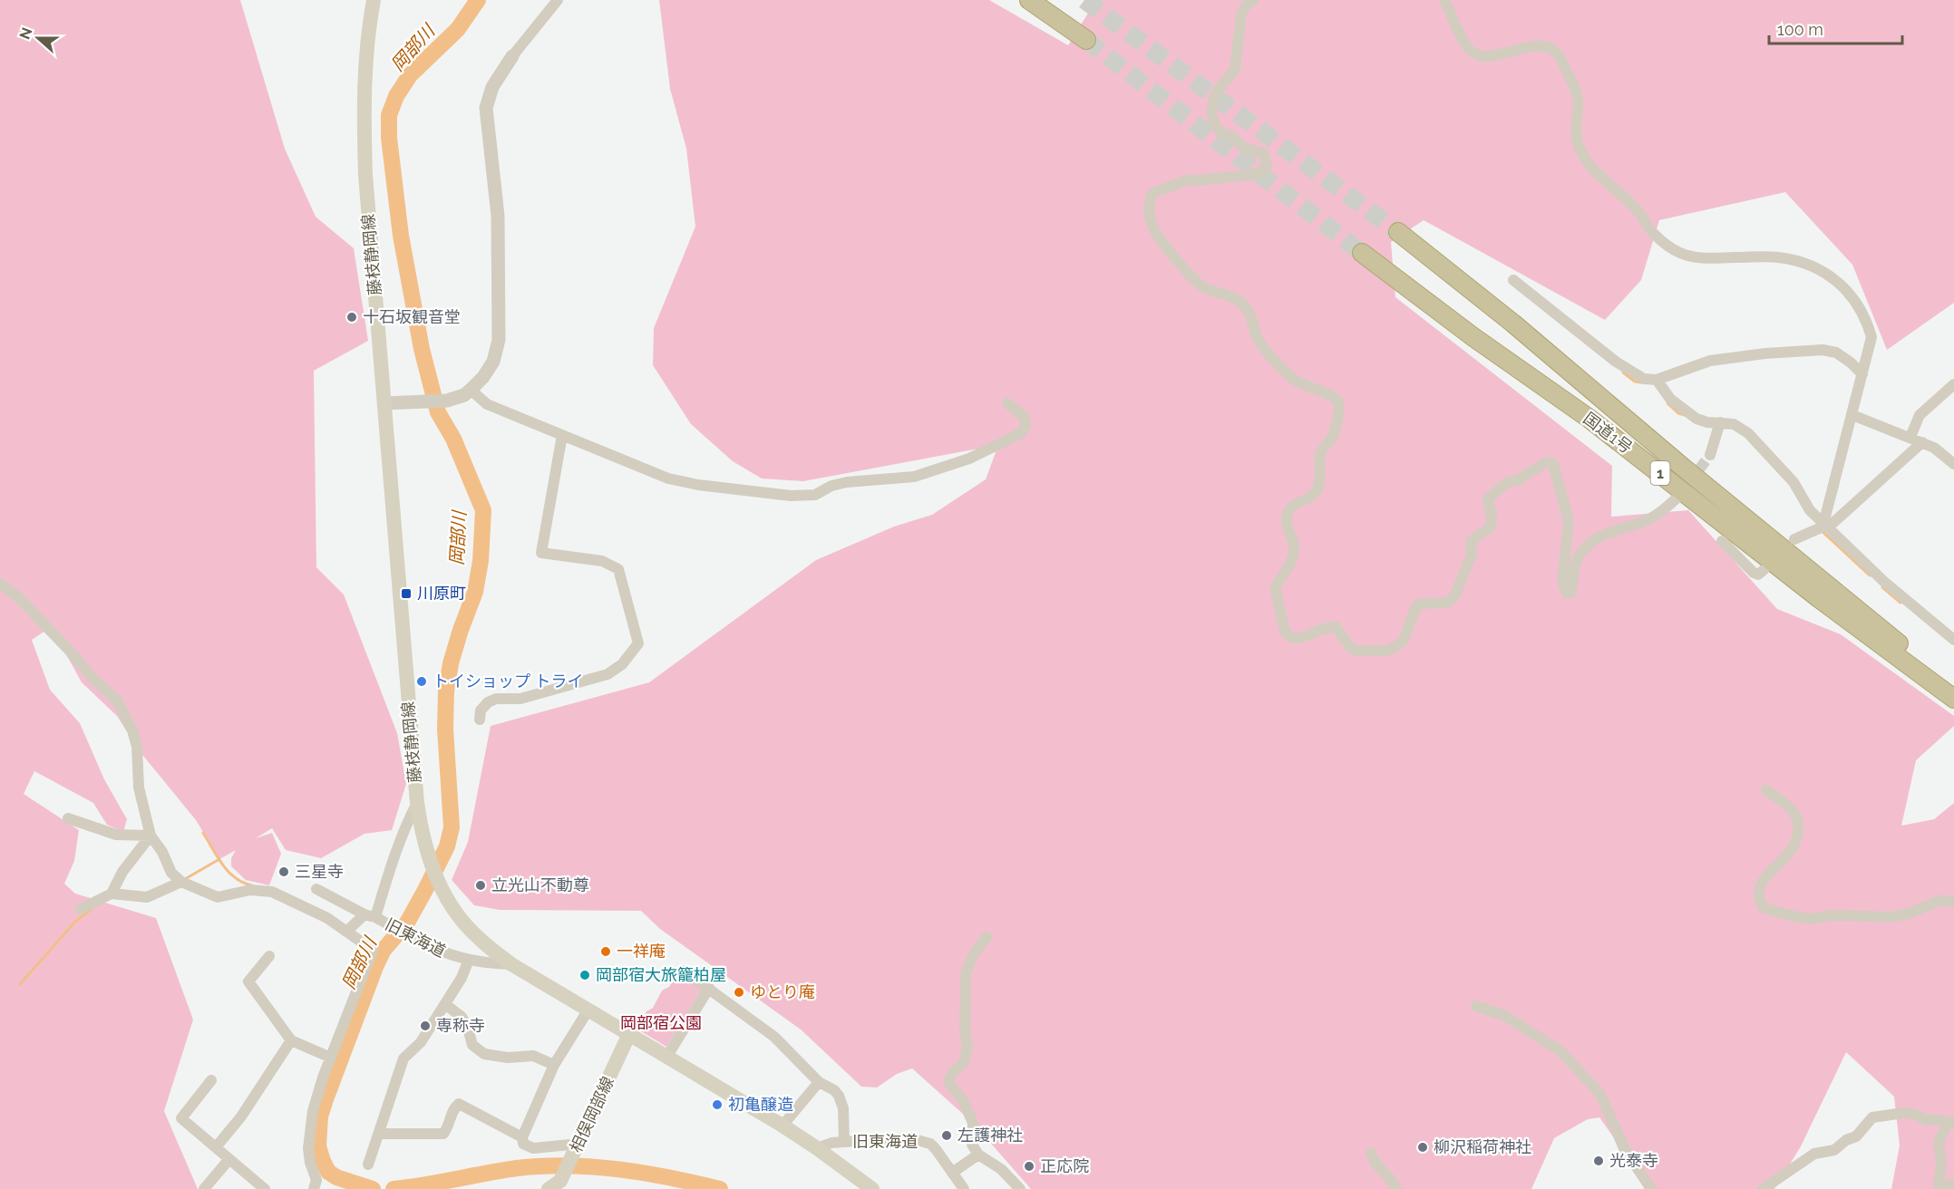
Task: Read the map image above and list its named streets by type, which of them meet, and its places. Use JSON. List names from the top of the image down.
{
  "streets": {
    "highway": ["国道1号", "1"],
    "main road": ["藤枝静岡線", "相俣岡部線"],
    "street": ["旧東海道"]
  },
  "crossings": [
    ["藤枝静岡線", "旧東海道"],
    ["藤枝静岡線", "相俣岡部線"]
  ],
  "water": ["岡部川"],
  "parks": ["岡部宿公園"],
  "places": {
    "other": [
      "十石坂観音堂",
      "トイショップ トライ",
      "三星寺",
      "立光山不動尊",
      "一祥庵",
      "岡部宿大旅籠柏屋",
      "ゆとり庵",
      "専称寺",
      "初亀醸造",
      "左護神社",
      "柳沢稲荷神社",
      "光泰寺",
      "正応院"
    ],
    "transit": ["川原町"]
  },
  "scale_bar": "100 m",
  "north": "left"
}
